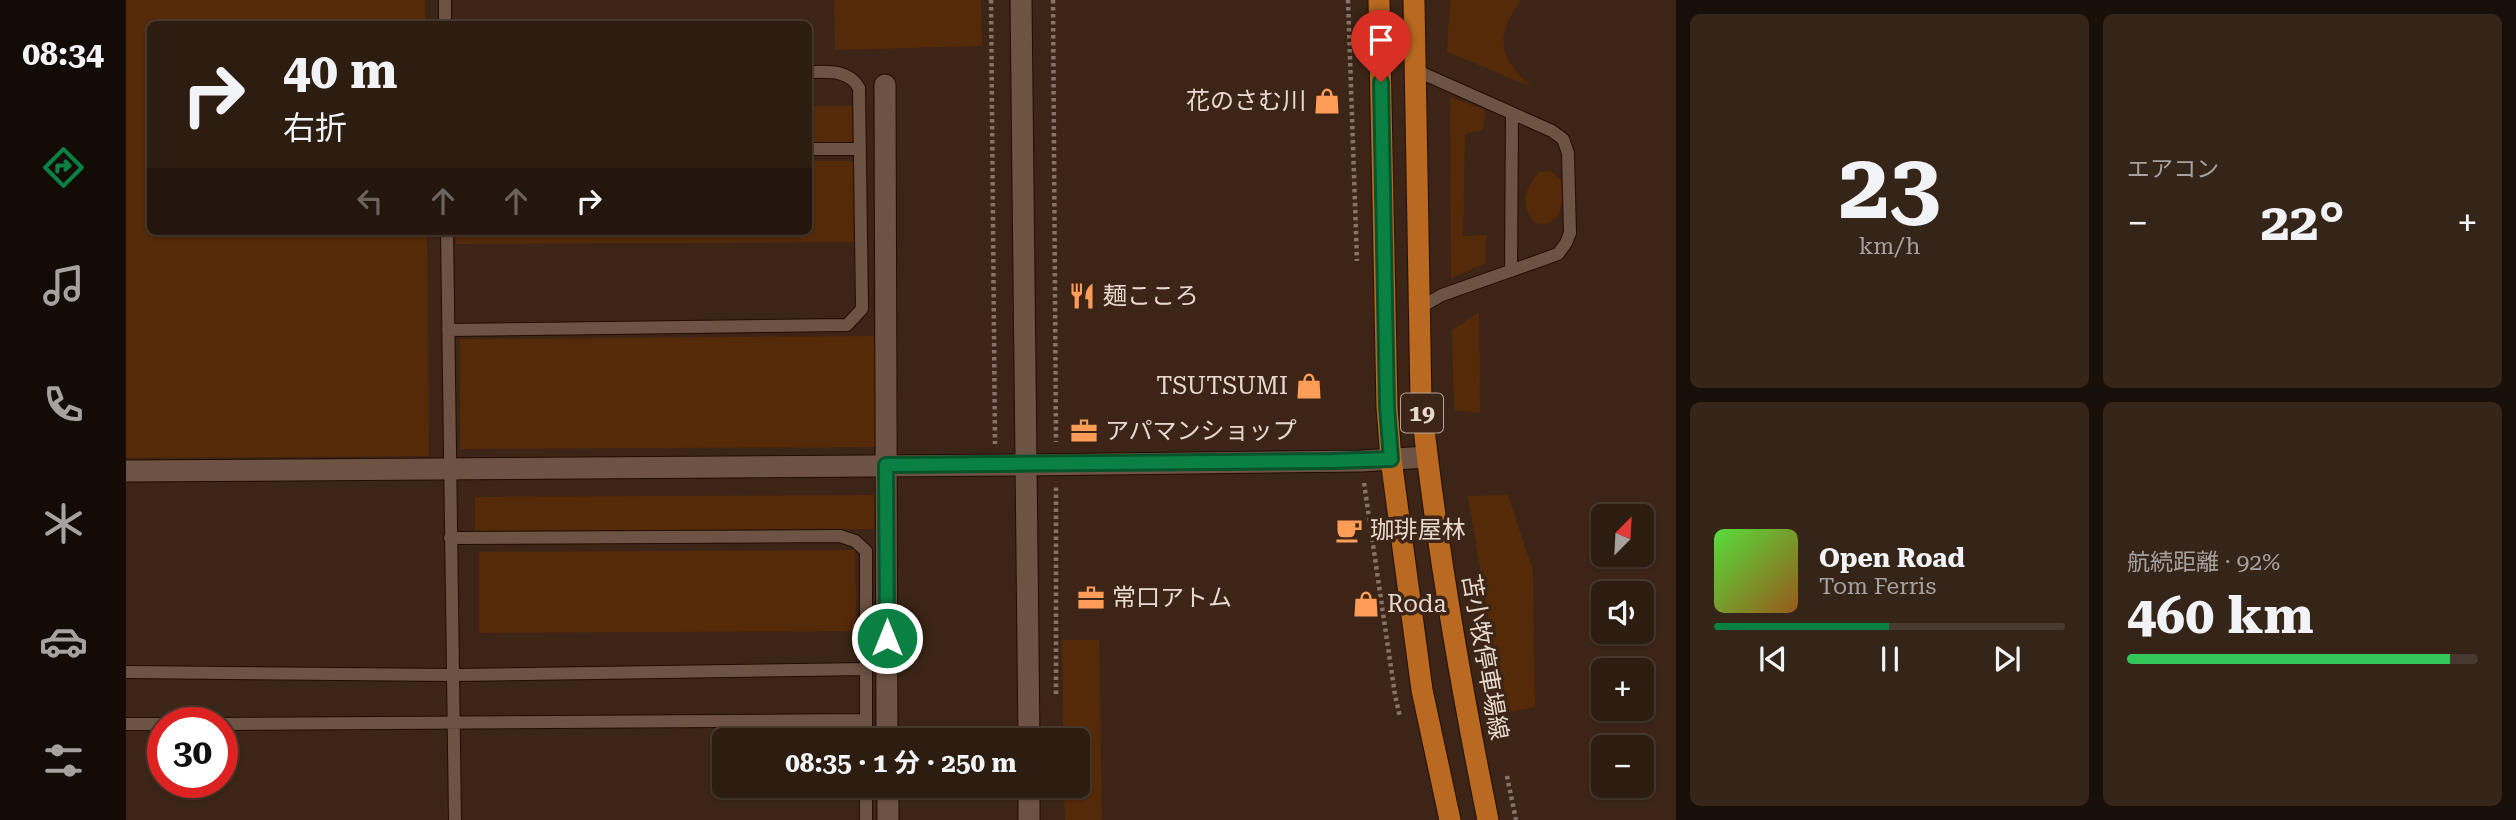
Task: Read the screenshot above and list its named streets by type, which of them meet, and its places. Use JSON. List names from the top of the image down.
{
  "streets": {
    "main road": ["19", "苫小牧停車場線"]
  },
  "places": {
    "shop": ["花のさむ川", "TSUTSUMI", "Roda"],
    "restaurant": ["麺こころ"],
    "office": ["アパマンショップ", "常口アトム"],
    "cafe": ["珈琲屋林"]
  },
  "north": "top right",
  "page": {
    "tabs": "08:34",
    "tile": [
      ["23", "km/h"],
      "エアコン",
      ["航続距離 · 92%", "460 km"]
    ],
    "turn": ["40 m", "右折"],
    "heat": ["−", "22°", "+"],
    "map_buttons": ["+", "−"],
    "song": ["Open Road", "Tom Ferris"],
    "limit": "30",
    "trip": "08:35 · 1 分 · 250 m"
  }
}
